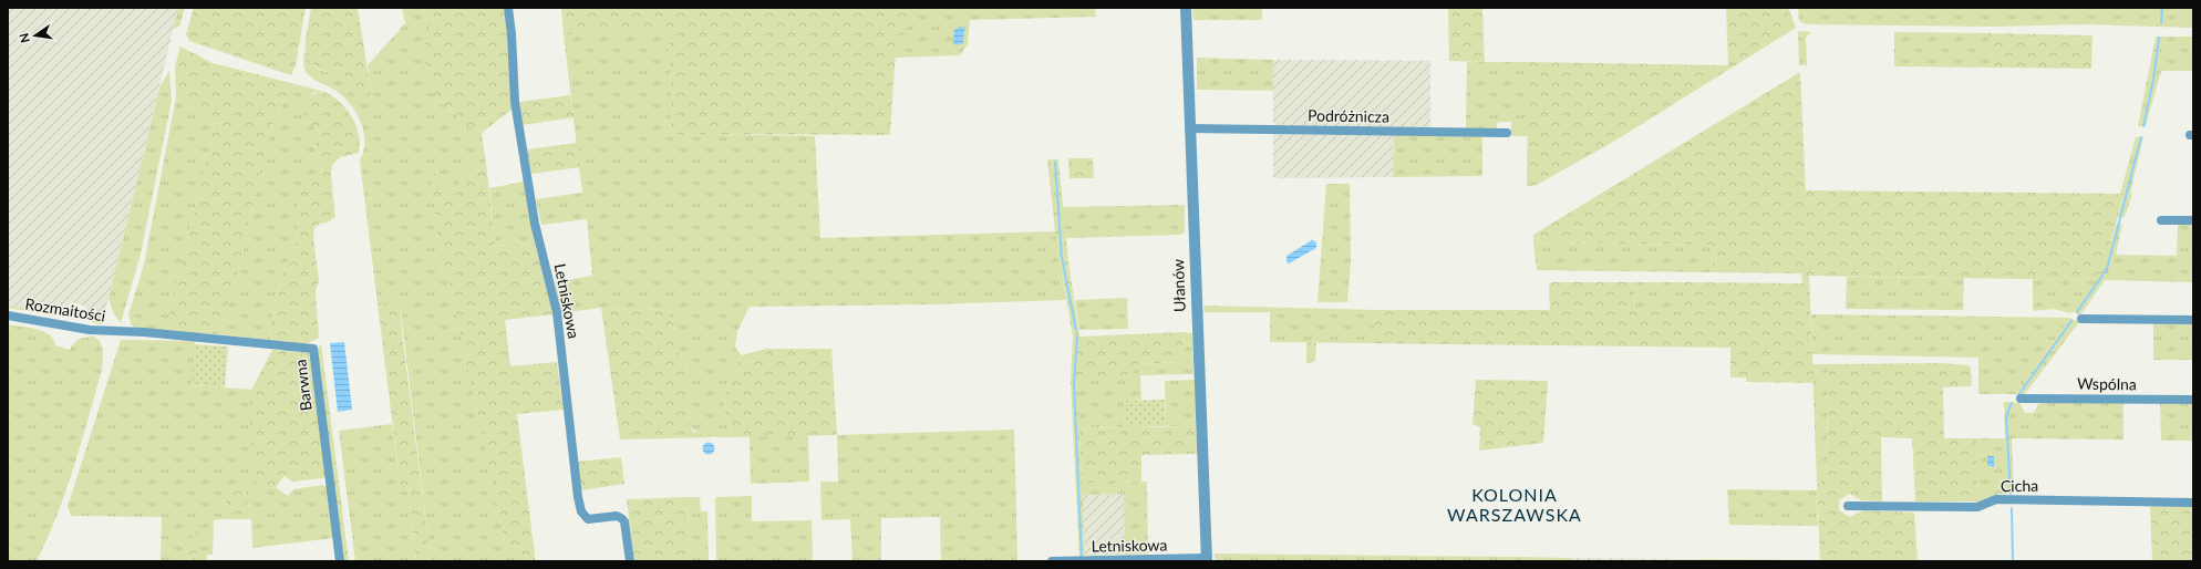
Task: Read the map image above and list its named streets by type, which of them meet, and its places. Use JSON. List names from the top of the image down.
{
  "streets": {
    "street": [
      "Podróżnicza",
      "Ułanów",
      "Letniskowa",
      "Rozmaitości",
      "Wspólna",
      "Barwna",
      "Cicha"
    ]
  },
  "crossings": [
    ["Podróżnicza", "Ułanów"],
    ["Ułanów", "Letniskowa"],
    ["Rozmaitości", "Barwna"]
  ],
  "districts": ["KOLONIA WARSZAWSKA"],
  "north": "left"
}
